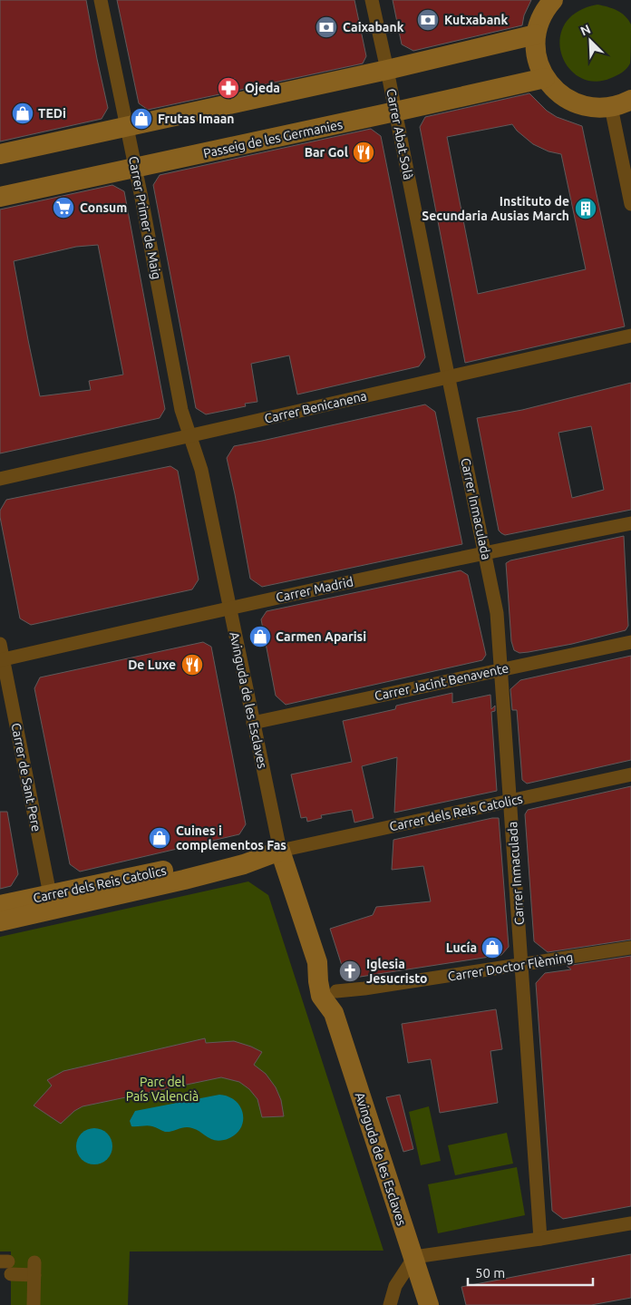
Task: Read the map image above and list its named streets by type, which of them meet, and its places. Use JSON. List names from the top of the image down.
{
  "streets": {
    "street": [
      "Carrer Abat Solà",
      "Passeig de les Germanies",
      "Carrer Primer de Maig",
      "Carrer Benicanena",
      "Carrer Inmaculada",
      "Carrer Madrid",
      "Carrer Jacint Benavente",
      "Avinguda de les Esclaves",
      "Carrer de Sant Pere",
      "Carrer dels Reis Catolics",
      "Carrer Doctor Flèming"
    ]
  },
  "crossings": [
    ["Carrer Abat Solà", "Passeig de les Germanies"],
    ["Carrer Abat Solà", "Carrer Benicanena"],
    ["Carrer Abat Solà", "Carrer Inmaculada"],
    ["Passeig de les Germanies", "Carrer Primer de Maig"],
    ["Carrer Primer de Maig", "Carrer Benicanena"],
    ["Carrer Primer de Maig", "Avinguda de les Esclaves"],
    ["Carrer Benicanena", "Carrer Inmaculada"],
    ["Carrer Benicanena", "Avinguda de les Esclaves"],
    ["Carrer Inmaculada", "Carrer Madrid"],
    ["Carrer Inmaculada", "Carrer Jacint Benavente"],
    ["Carrer Inmaculada", "Carrer dels Reis Catolics"],
    ["Carrer Inmaculada", "Carrer Doctor Flèming"],
    ["Carrer Madrid", "Avinguda de les Esclaves"],
    ["Carrer Madrid", "Carrer de Sant Pere"],
    ["Carrer Jacint Benavente", "Avinguda de les Esclaves"],
    ["Avinguda de les Esclaves", "Carrer dels Reis Catolics"],
    ["Avinguda de les Esclaves", "Carrer Doctor Flèming"],
    ["Carrer de Sant Pere", "Carrer dels Reis Catolics"]
  ],
  "parks": ["Parc del País Valencià"],
  "places": {
    "bank": ["Kutxabank", "Caixabank"],
    "pharmacy": ["Ojeda"],
    "shop": [
      "TEDi",
      "Frutas Imaan",
      "Carmen Aparisi",
      "Cuines i complementos Fas",
      "Lucía"
    ],
    "restaurant": ["Bar Gol", "De Luxe"],
    "supermarket": ["Consum"],
    "building": ["Instituto de Secundaria Ausias March"],
    "church": ["Iglesia Jesucristo"]
  },
  "scale_bar": "50 m",
  "north": "top left"
}
